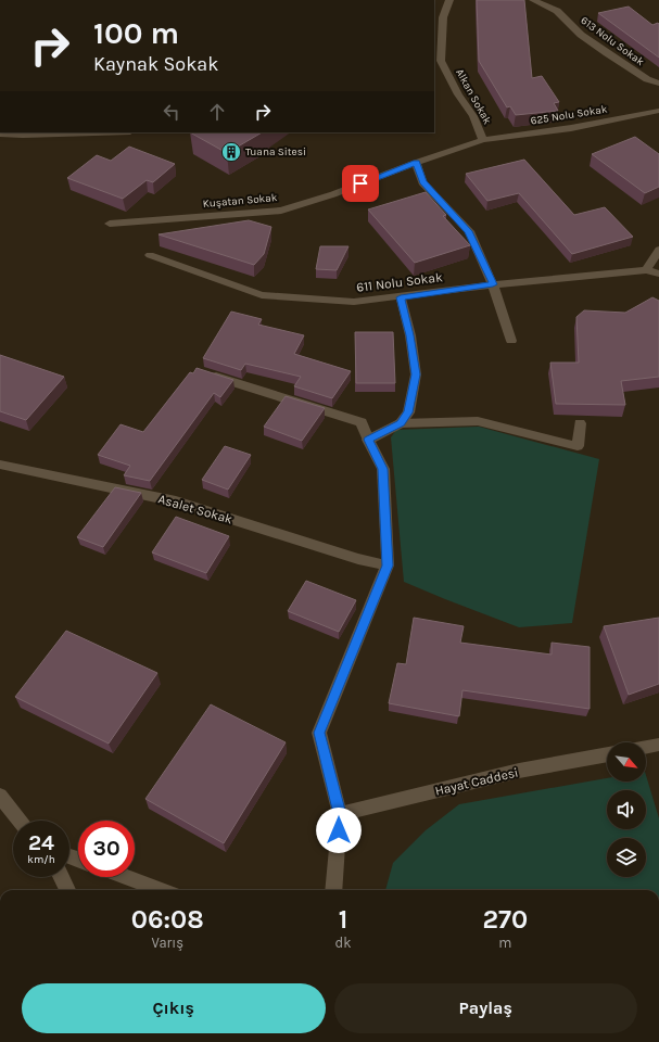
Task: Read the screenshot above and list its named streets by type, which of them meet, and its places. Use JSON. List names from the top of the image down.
{
  "streets": {
    "street": [
      "613 Nolu Sokak",
      "Alkan Sokak",
      "625 Nolu Sokak",
      "Kuşatan Sokak",
      "611 Nolu Sokak",
      "Asalet Sokak",
      "Hayat Caddesi"
    ]
  },
  "crossings": [
    ["Alkan Sokak", "625 Nolu Sokak"],
    ["Alkan Sokak", "Kuşatan Sokak"]
  ],
  "places": {
    "building": ["Tuana Sitesi"]
  },
  "north": "bottom right",
  "page": {
    "turn": ["100 m", "Kaynak Sokak"],
    "speed": "24 km/h",
    "limit": "30",
    "eta": [
      "06:08",
      "Varış",
      "1",
      "dk",
      "270",
      "m"
    ],
    "buttons": ["Çıkış", "Paylaş"]
  }
}
